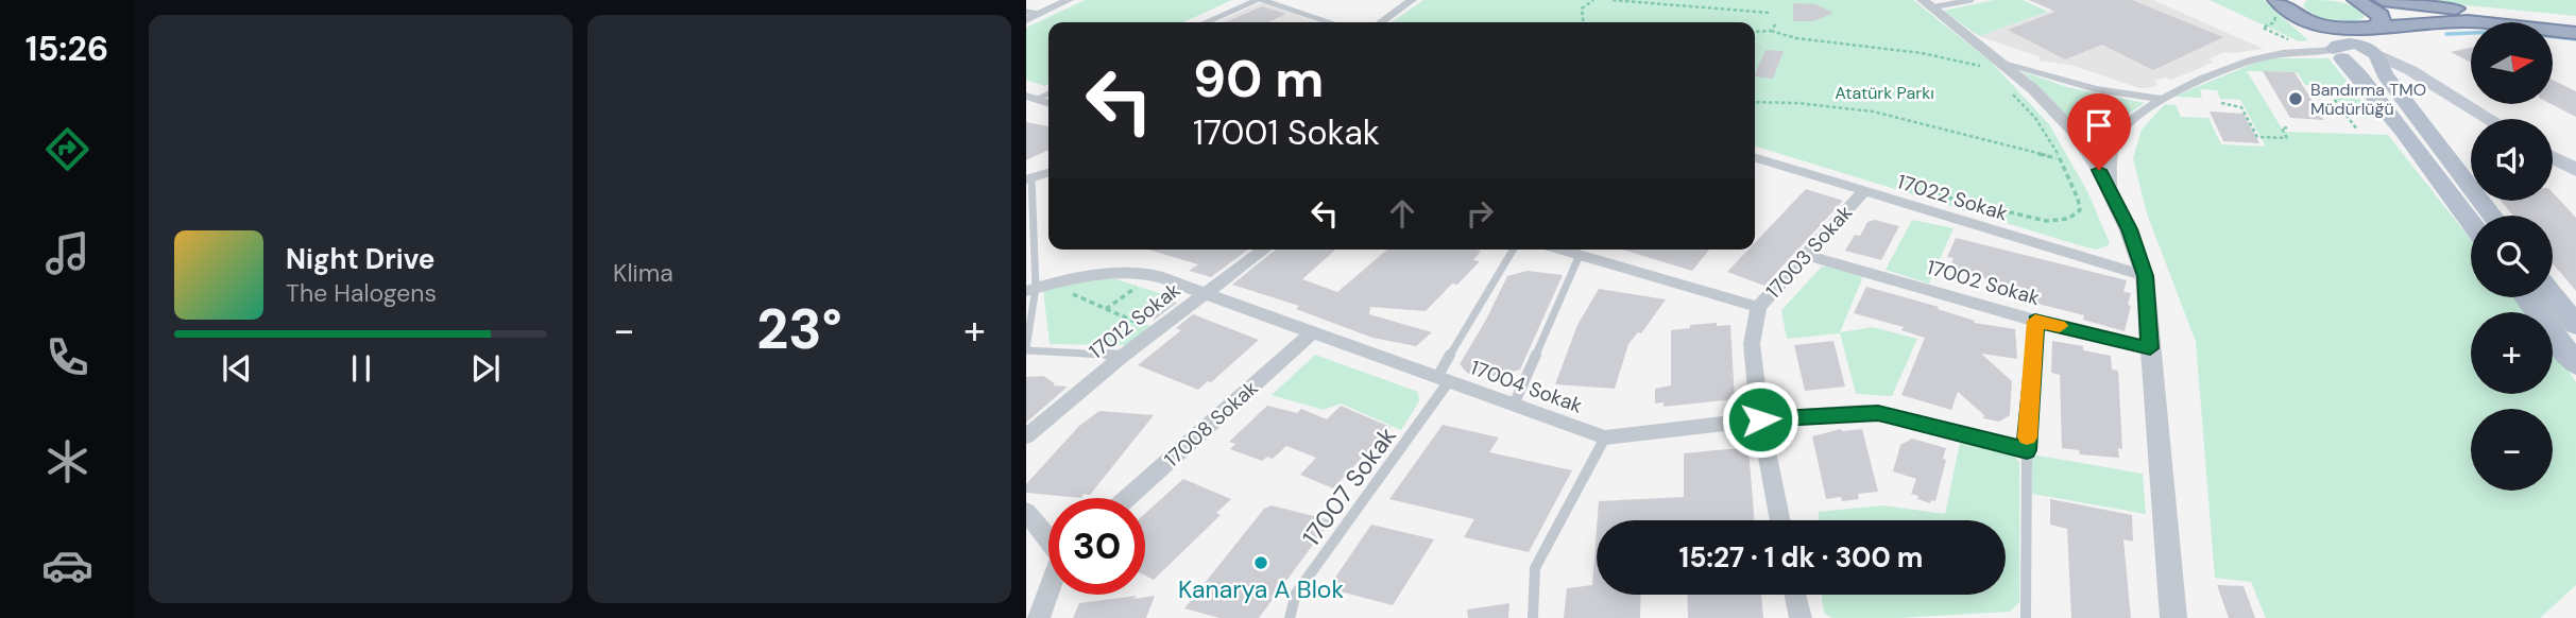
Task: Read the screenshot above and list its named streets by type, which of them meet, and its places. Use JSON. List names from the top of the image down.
{
  "streets": {
    "street": [
      "17022 Sokak",
      "17003 Sokak",
      "17002 Sokak",
      "17012 Sokak",
      "17004 Sokak",
      "17008 Sokak"
    ],
    "lane": ["17007 Sokak"]
  },
  "crossings": [
    ["17022 Sokak", "17003 Sokak"],
    ["17003 Sokak", "17002 Sokak"],
    ["17003 Sokak", "17004 Sokak"],
    ["17012 Sokak", "17004 Sokak"],
    ["17004 Sokak", "17008 Sokak"],
    ["17004 Sokak", "17007 Sokak"]
  ],
  "parks": ["Atatürk Parkı"],
  "places": ["Bandırma TMO Müdürlüğü", "Kanarya A Blok"],
  "north": "right",
  "page": {
    "tabs": "15:26",
    "tile": "Klima",
    "map_buttons": ["+", "−"],
    "turn": ["90 m", "17001 Sokak"],
    "song": ["Night Drive", "The Halogens"],
    "heat": ["−", "23°", "+"],
    "limit": "30",
    "trip": "15:27 · 1 dk · 300 m"
  }
}
